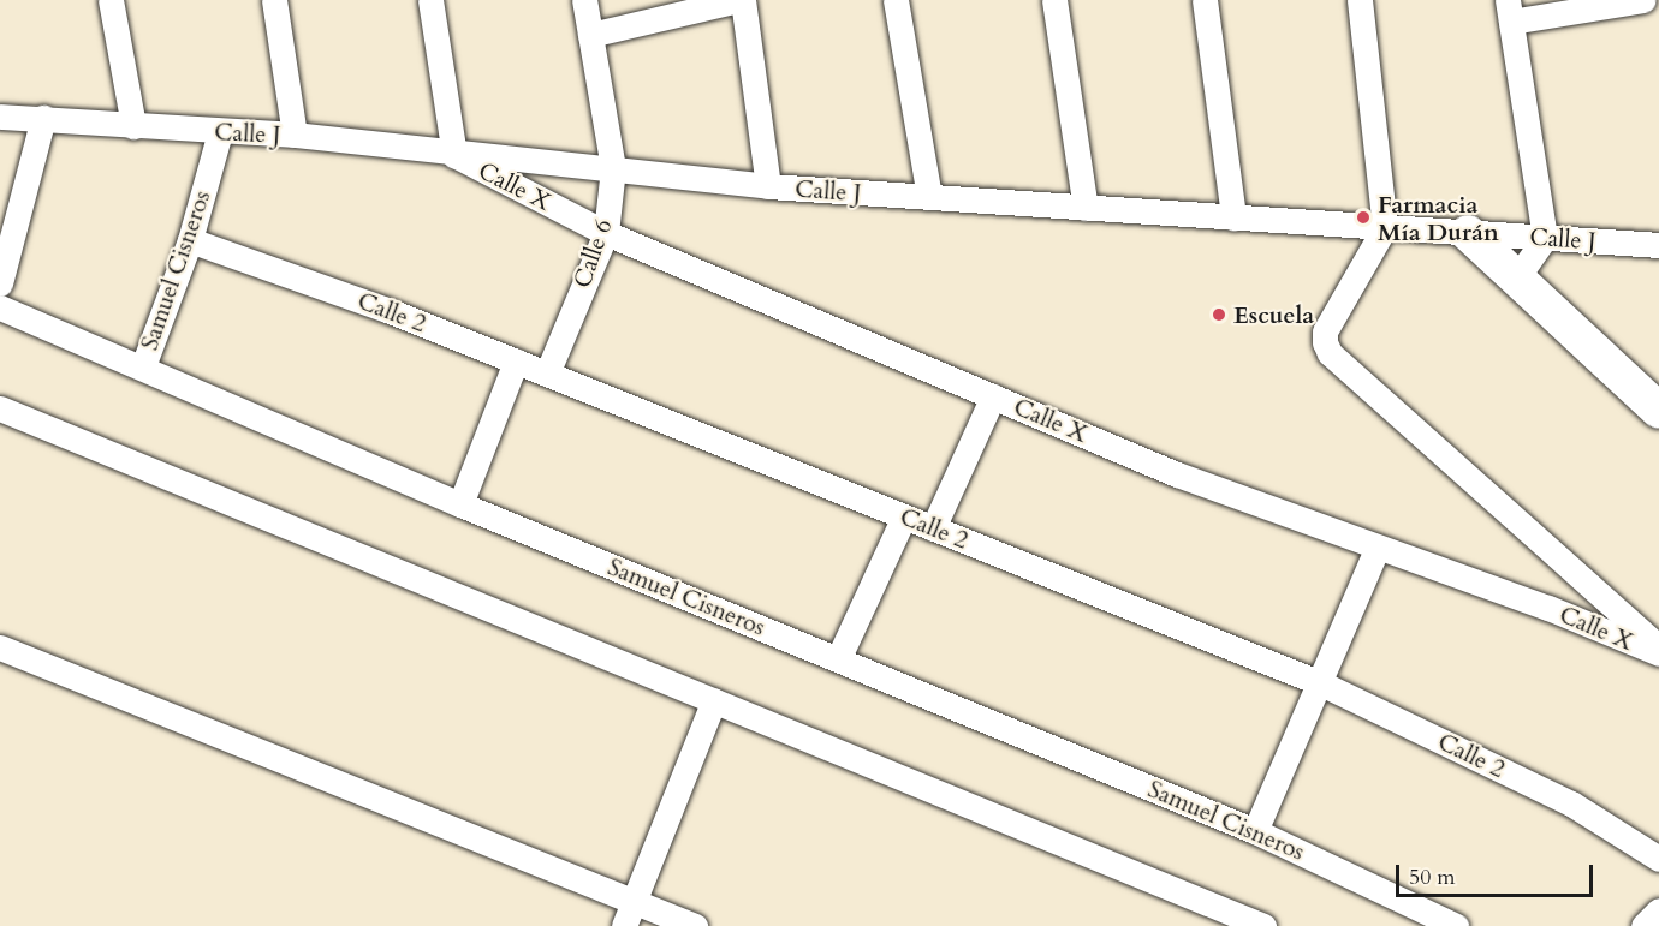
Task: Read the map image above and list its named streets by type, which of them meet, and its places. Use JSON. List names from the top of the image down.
{
  "streets": {
    "street": [
      "Calle J",
      "Calle X",
      "Calle 6",
      "Samuel Cisneros",
      "Calle 2"
    ]
  },
  "crossings": [
    ["Calle J", "Calle X"],
    ["Calle J", "Calle 6"],
    ["Calle J", "Samuel Cisneros"],
    ["Calle X", "Calle 6"],
    ["Calle 6", "Calle 2"],
    ["Samuel Cisneros", "Calle 2"]
  ],
  "places": ["Farmacia Mía Durán", "Escuela"],
  "scale_bar": "50 m"
}
